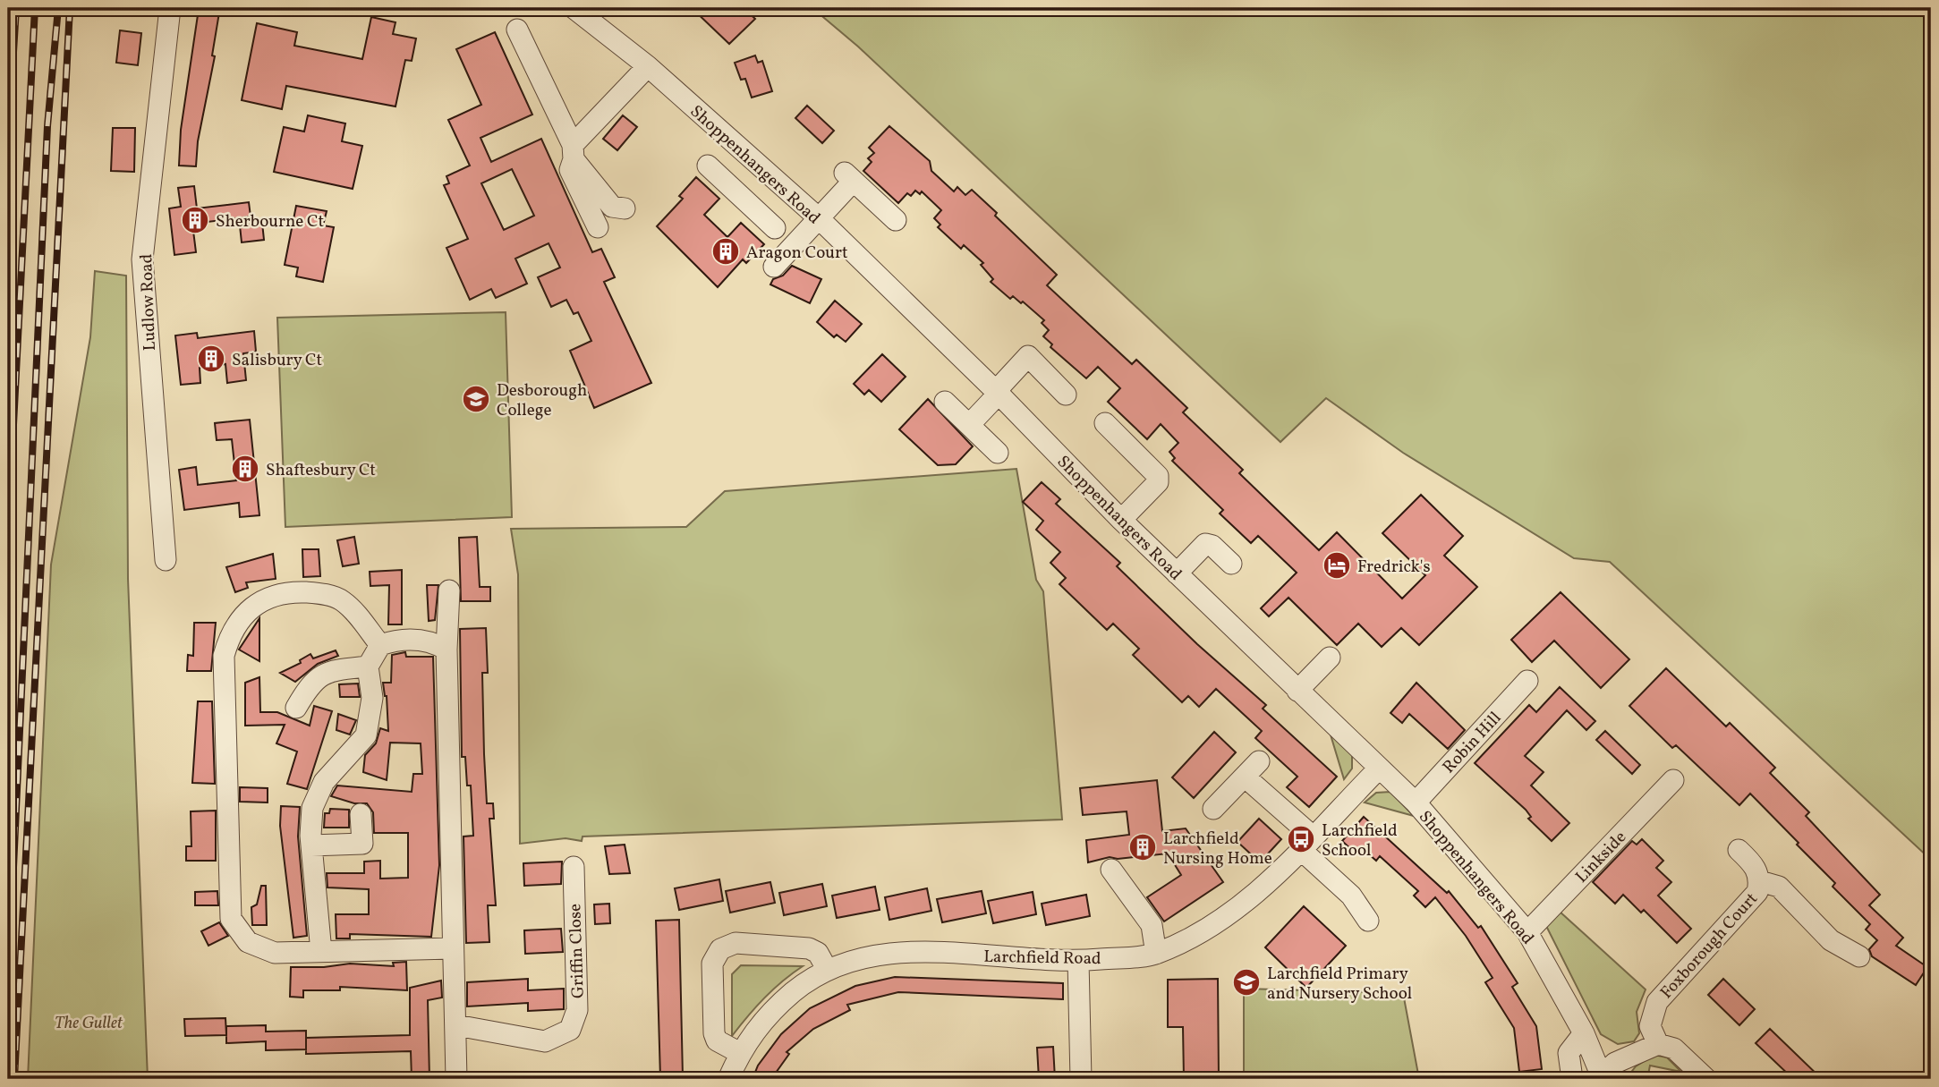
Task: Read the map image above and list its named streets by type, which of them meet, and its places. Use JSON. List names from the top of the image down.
{
  "streets": {
    "street": [
      "Shoppenhangers Road",
      "Ludlow Road",
      "Robin Hill",
      "Linkside",
      "Foxborough Court",
      "Griffin Close",
      "Larchfield Road"
    ]
  },
  "crossings": [
    ["Shoppenhangers Road", "Robin Hill"],
    ["Shoppenhangers Road", "Linkside"],
    ["Shoppenhangers Road", "Larchfield Road"]
  ],
  "parks": ["The Gullet"],
  "places": {
    "building": [
      "Sherbourne Ct",
      "Aragon Court",
      "Salisbury Ct",
      "Shaftesbury Ct",
      "Larchfield Nursing Home"
    ],
    "school or university": ["Desborough College", "Larchfield Primary and Nursery School"],
    "hotel": ["Fredrick's"],
    "bus stop": ["Larchfield School"]
  }
}
